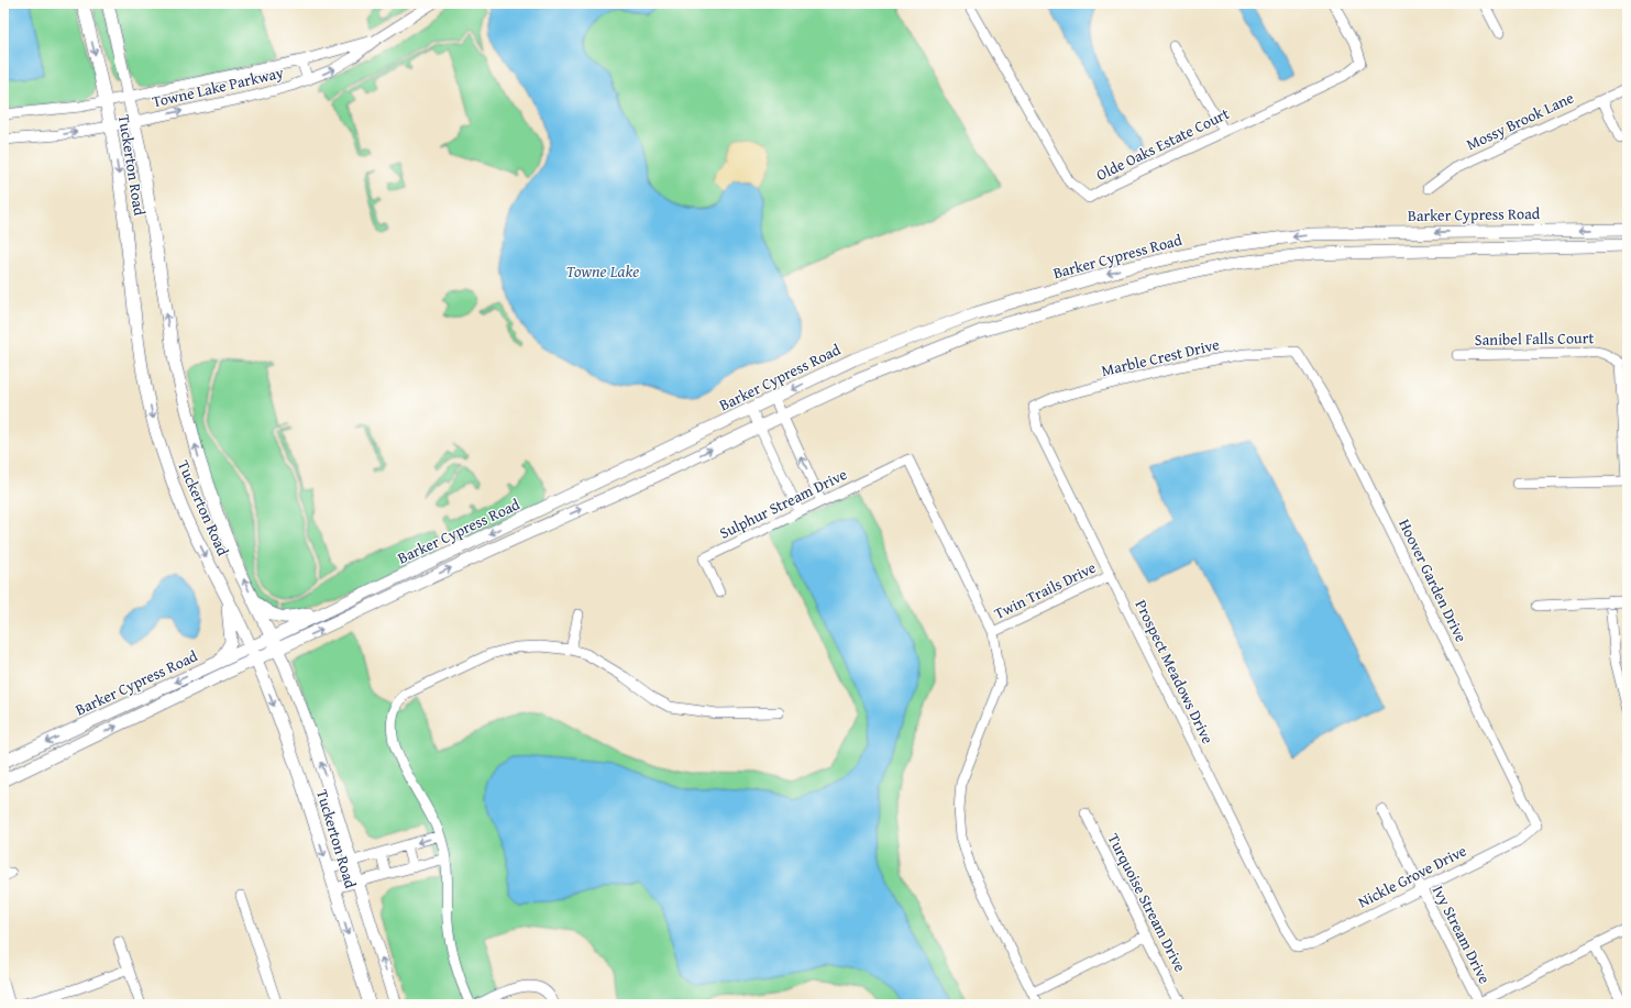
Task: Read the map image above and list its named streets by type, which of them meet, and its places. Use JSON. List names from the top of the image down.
{
  "streets": {
    "main road": ["Tuckerton Road", "Barker Cypress Road"],
    "street": [
      "Towne Lake Parkway",
      "Mossy Brook Lane",
      "Olde Oaks Estate Court",
      "Sanibel Falls Court",
      "Marble Crest Drive",
      "Sulphur Stream Drive",
      "Hoover Garden Drive",
      "Twin Trails Drive",
      "Prospect Meadows Drive",
      "Nickle Grove Drive",
      "Turquoise Stream Drive",
      "Ivy Stream Drive"
    ]
  },
  "crossings": [
    ["Towne Lake Parkway", "Tuckerton Road"],
    ["Tuckerton Road", "Barker Cypress Road"],
    ["Marble Crest Drive", "Hoover Garden Drive"],
    ["Marble Crest Drive", "Prospect Meadows Drive"],
    ["Sulphur Stream Drive", "Twin Trails Drive"],
    ["Hoover Garden Drive", "Nickle Grove Drive"],
    ["Twin Trails Drive", "Prospect Meadows Drive"],
    ["Prospect Meadows Drive", "Nickle Grove Drive"],
    ["Nickle Grove Drive", "Ivy Stream Drive"]
  ],
  "water": ["Towne Lake"]
}
